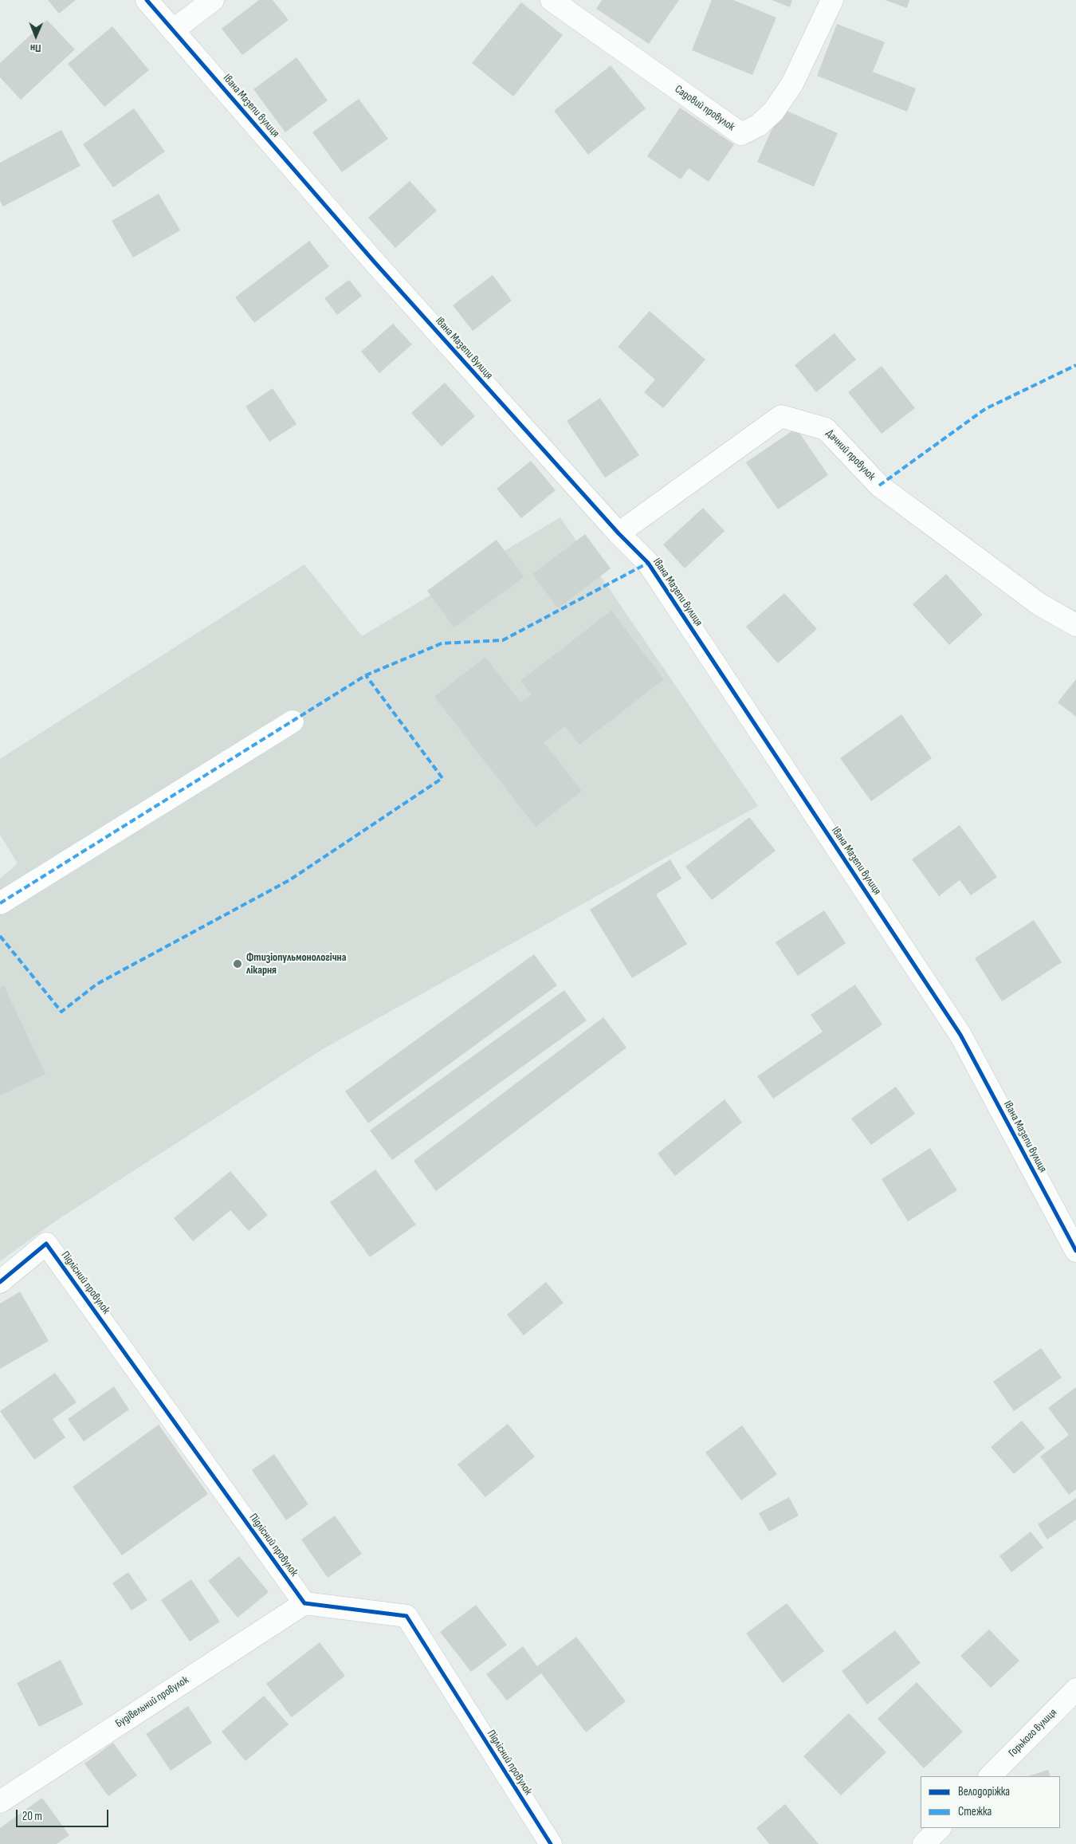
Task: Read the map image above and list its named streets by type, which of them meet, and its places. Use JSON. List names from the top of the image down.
{
  "streets": {
    "street": [
      "Івана Мазепи вулиця",
      "Садовий провулок",
      "Дачний провулок",
      "Підлісний провулок",
      "Будівельний провулок",
      "Горького вулиця"
    ]
  },
  "crossings": [
    ["Івана Мазепи вулиця", "Дачний провулок"],
    ["Підлісний провулок", "Будівельний провулок"]
  ],
  "places": ["Фтизіопульмонологічна лікарня"],
  "legend": ["Велодоріжка", "Стежка"],
  "scale_bar": "20 m",
  "north": "bottom"
}
